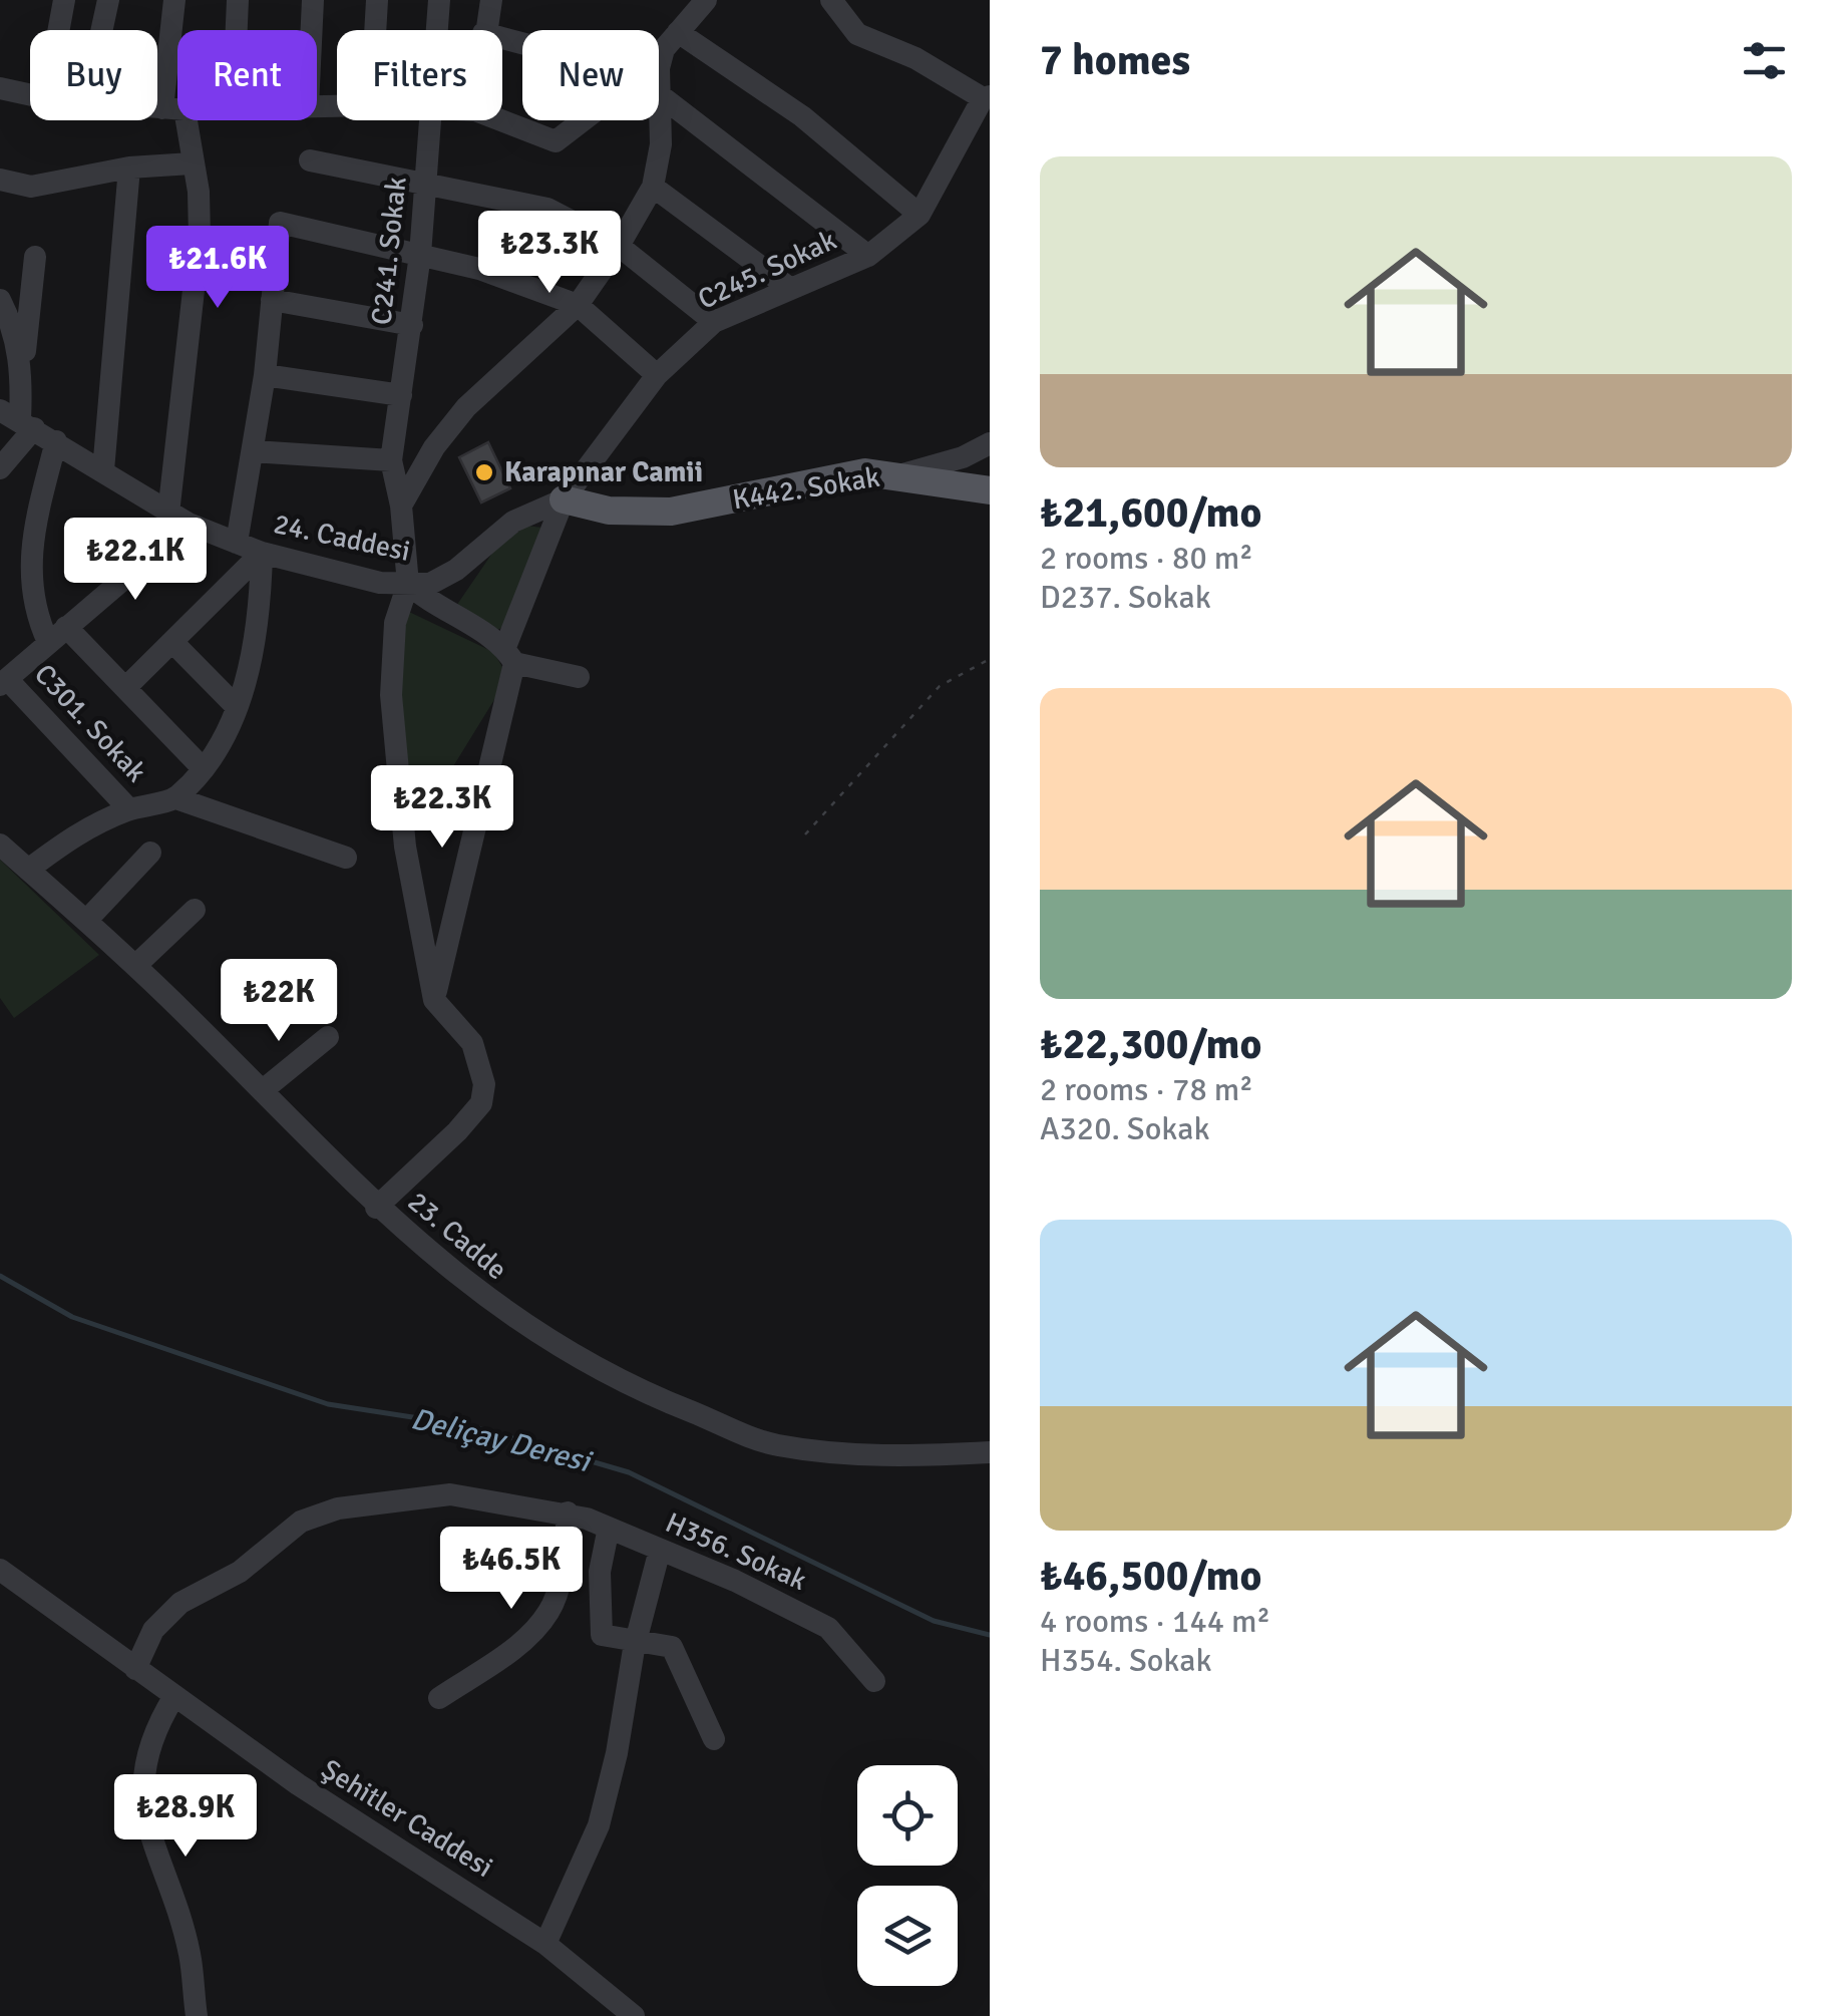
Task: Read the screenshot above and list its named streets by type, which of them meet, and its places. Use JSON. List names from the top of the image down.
{
  "streets": {
    "main road": ["K442. Sokak"],
    "street": [
      "C241. Sokak",
      "C245. Sokak",
      "24. Caddesi",
      "C301. Sokak",
      "23. Cadde",
      "H356. Sokak",
      "Şehitler Caddesi"
    ]
  },
  "crossings": [
    ["C241. Sokak", "24. Caddesi"],
    ["C245. Sokak", "K442. Sokak"],
    ["C245. Sokak", "24. Caddesi"],
    ["K442. Sokak", "24. Caddesi"],
    ["H356. Sokak", "Şehitler Caddesi"]
  ],
  "water": ["Deliçay Deresi"],
  "places": ["Karapınar Camii"],
  "page": {
    "heading": "7 homes",
    "chip": [
      "Buy",
      "Rent",
      "Filters",
      "New"
    ],
    "list": [
      {
        "name": "₺21,600/mo",
        "note": "2 rooms · 80 m² · D237. Sokak"
      },
      {
        "name": "₺22,300/mo",
        "note": "2 rooms · 78 m² · A320. Sokak"
      },
      {
        "name": "₺46,500/mo",
        "note": "4 rooms · 144 m² · H354. Sokak"
      }
    ],
    "price": [
      "₺23.3K",
      "₺21.6K",
      "₺22.1K",
      "₺22.3K",
      "₺22K",
      "₺46.5K",
      "₺28.9K"
    ]
  }
}
